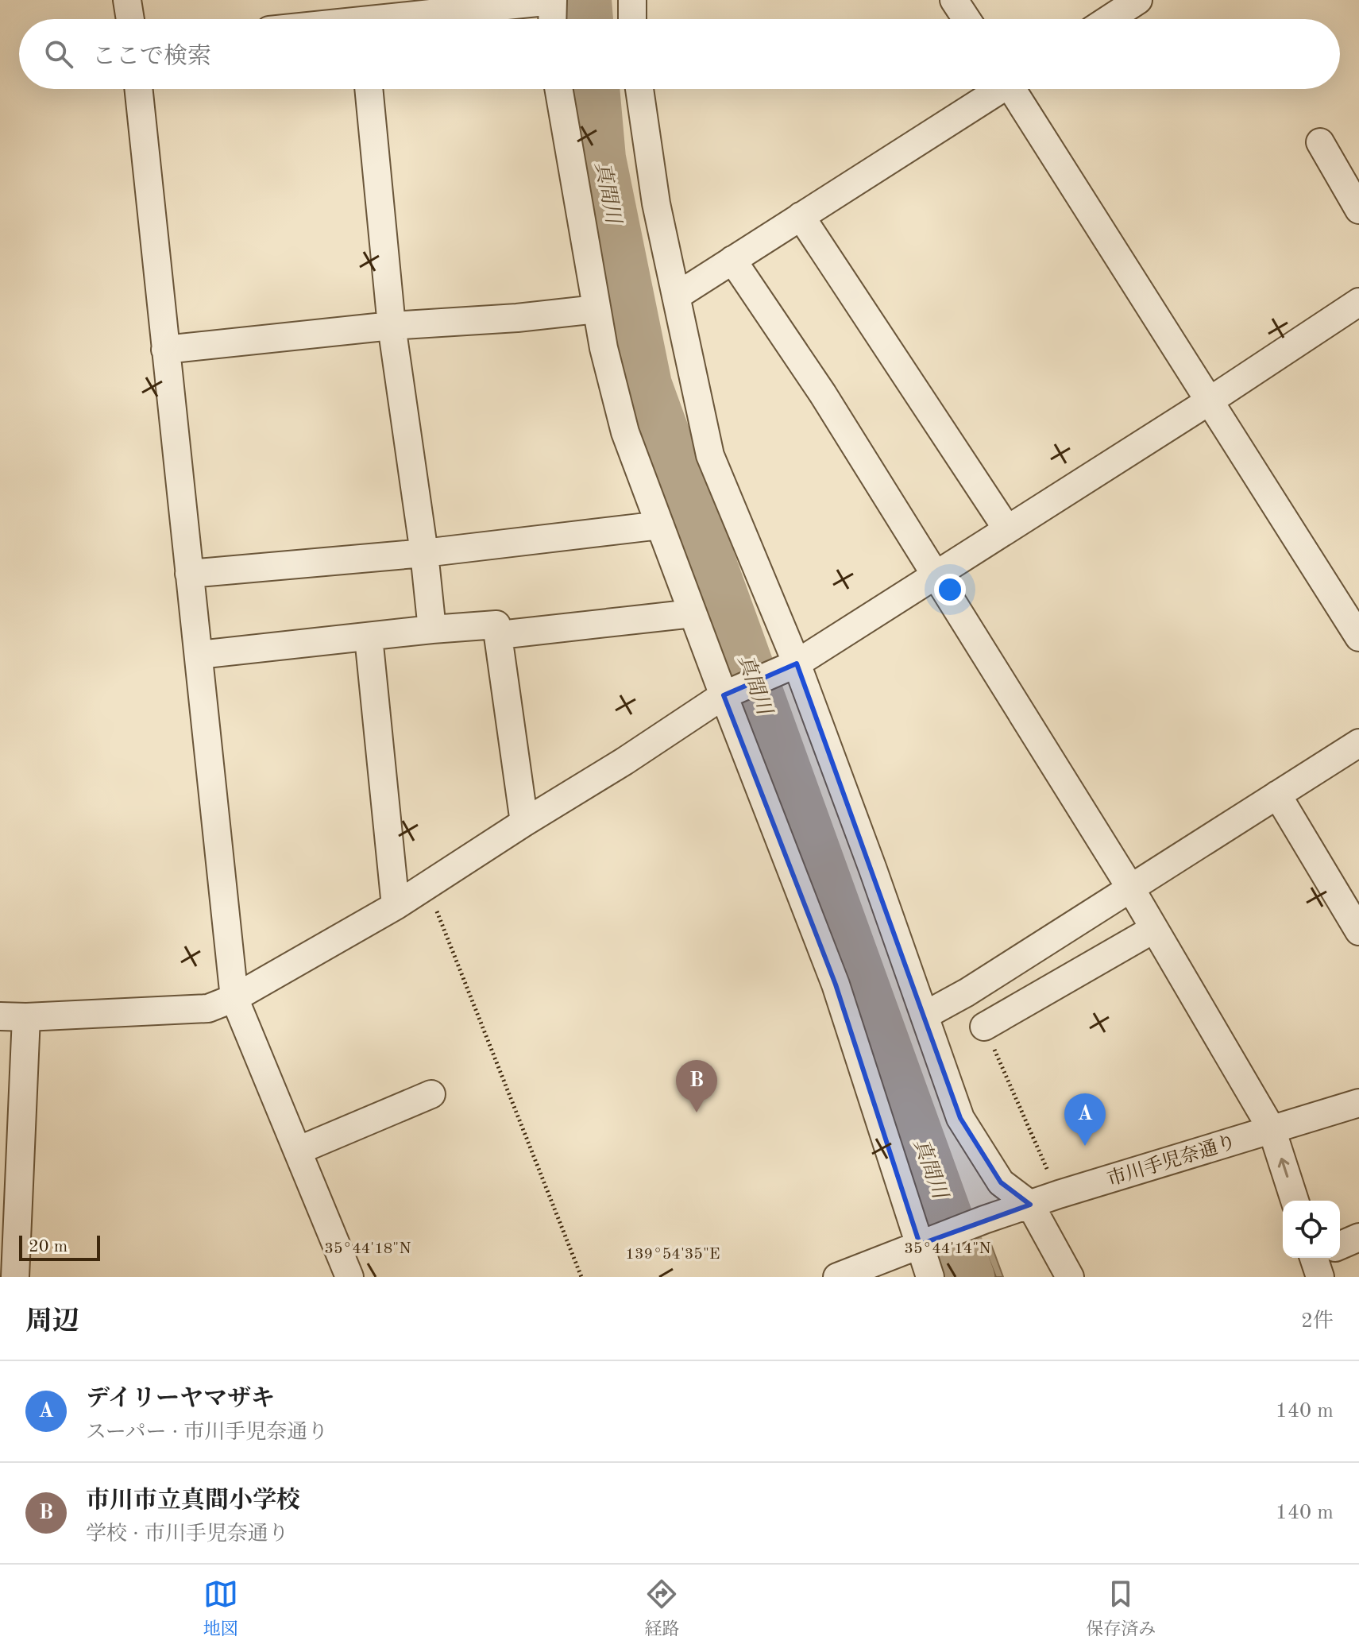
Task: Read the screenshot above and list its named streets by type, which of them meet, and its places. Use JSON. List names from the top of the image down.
{
  "streets": {
    "street": ["市川手児奈通り"]
  },
  "water": ["真間川"],
  "scale_bar": "20 m",
  "page": {
    "search": "ここで検索",
    "pins": ["B", "A"],
    "scale": "20 m",
    "heading": ["周辺", "2件"],
    "list": [
      {
        "mark": "A",
        "name": "デイリーヤマザキ",
        "note": "スーパー · 市川手児奈通り",
        "value": "140 m"
      },
      {
        "mark": "B",
        "name": "市川市立真間小学校",
        "note": "学校 · 市川手児奈通り",
        "value": "140 m"
      }
    ],
    "nav": ["地図", "経路", "保存済み"]
  },
  "coordinates": ["35°44'18\"N", "35°44'14\"N", "139°54'35\"E"]
}
